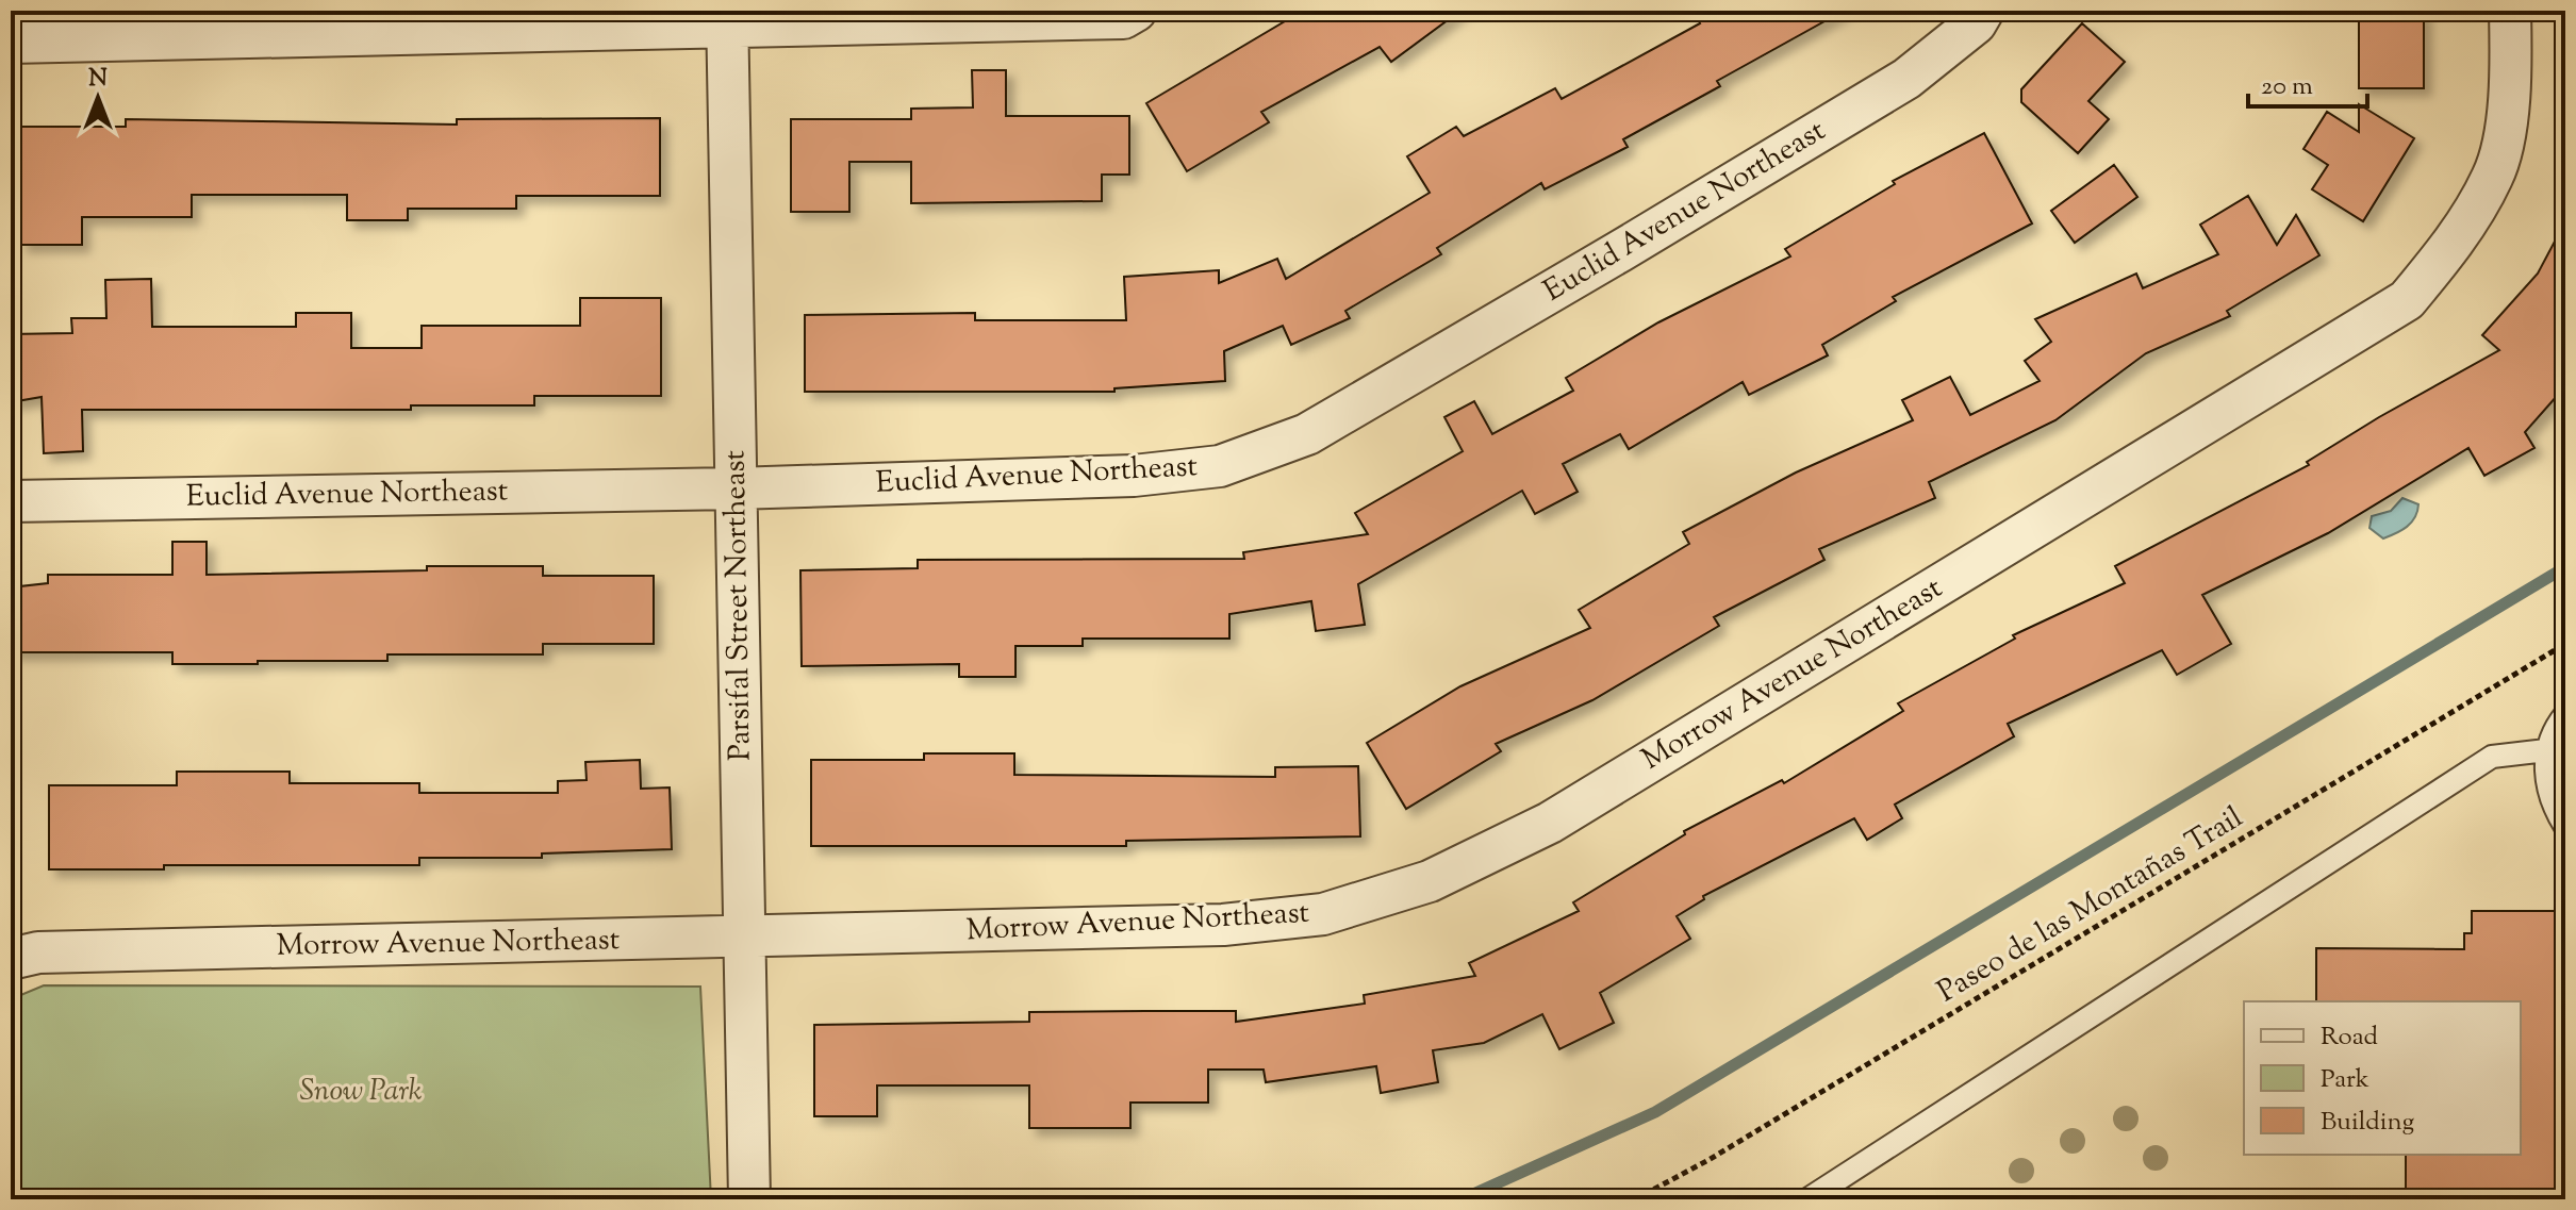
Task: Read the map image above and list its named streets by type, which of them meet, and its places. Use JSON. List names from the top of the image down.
{
  "streets": {
    "street": ["Euclid Avenue Northeast", "Parsifal Street Northeast", "Morrow Avenue Northeast"],
    "path": ["Paseo de las Montañas Trail"]
  },
  "crossings": [
    ["Euclid Avenue Northeast", "Parsifal Street Northeast"],
    ["Parsifal Street Northeast", "Morrow Avenue Northeast"]
  ],
  "parks": ["Snow Park"],
  "legend": ["Road", "Park", "Building"],
  "scale_bar": "20 m",
  "north": "top"
}
